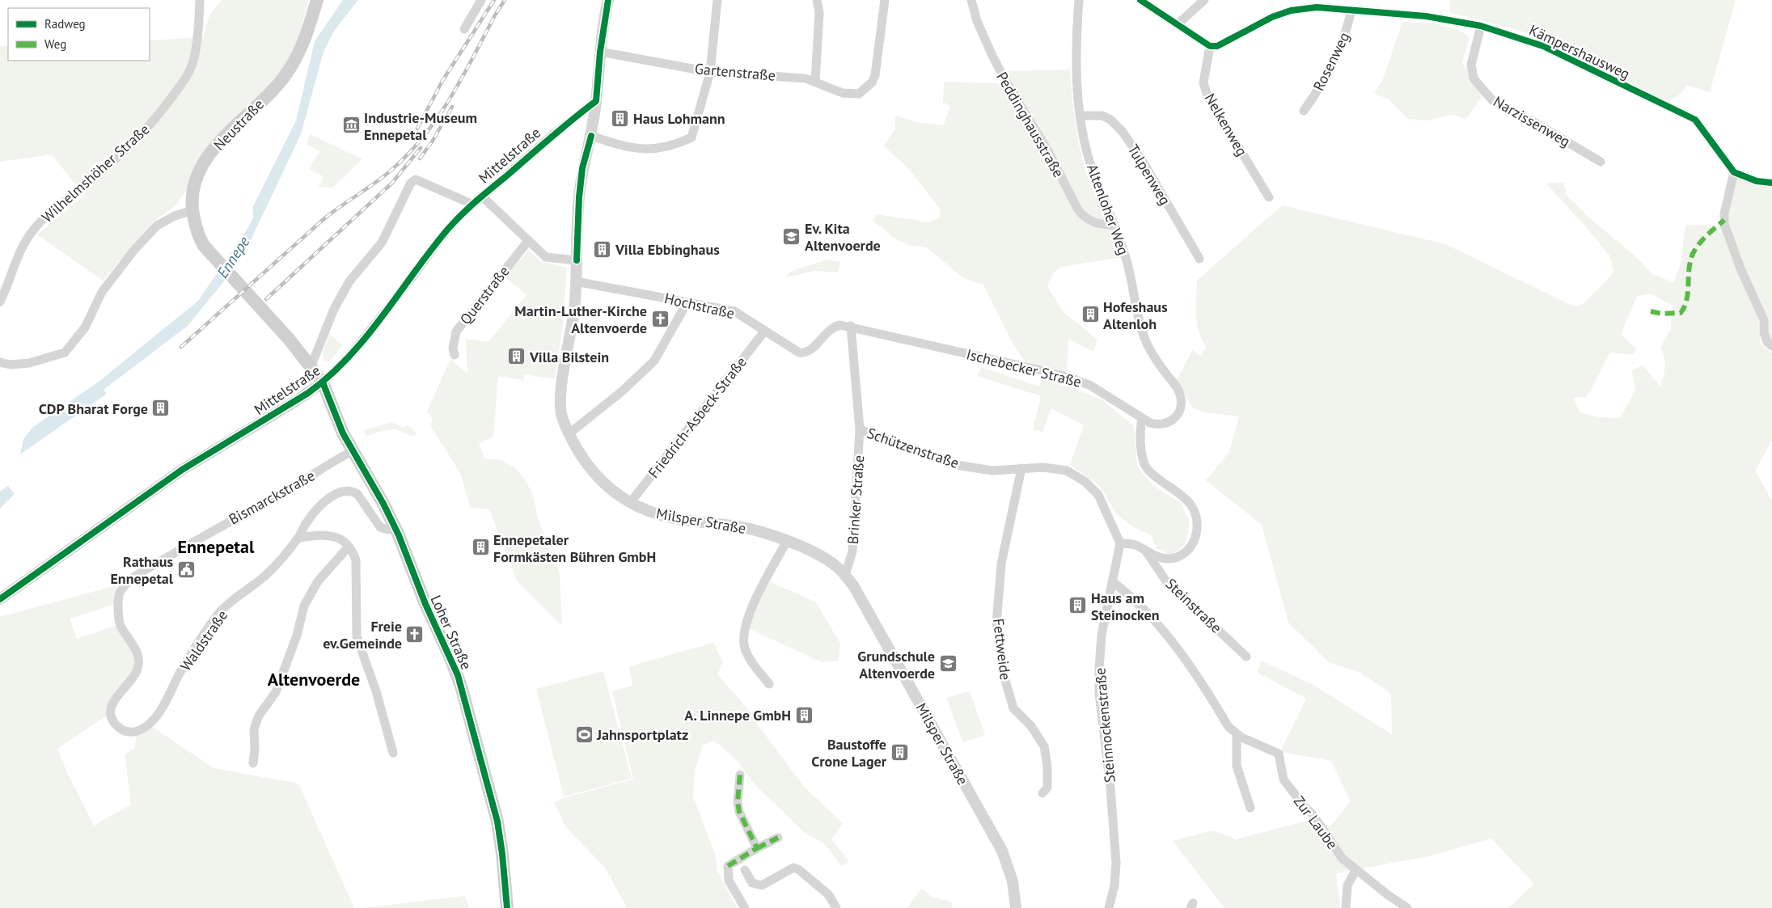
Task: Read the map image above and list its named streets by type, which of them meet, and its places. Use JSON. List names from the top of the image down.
{
  "streets": {
    "main road": ["Neustraße", "Loher Straße"],
    "street": [
      "Kämpershausweg",
      "Rosenweg",
      "Gartenstraße",
      "Narzissenweg",
      "Peddinghausstraße",
      "Nelkenweg",
      "Mittelstraße",
      "Wilhelmshöher Straße",
      "Tulpenweg",
      "Altenloher Weg",
      "Querstraße",
      "Hochstraße",
      "Ischebecker Straße",
      "Friedrich-Asbeck-Straße",
      "Schützenstraße",
      "Bismarckstraße",
      "Brinker Straße",
      "Milsper Straße",
      "Steinstraße",
      "Waldstraße",
      "Fettweide",
      "Steinnockenstraße",
      "Zur Laube"
    ]
  },
  "crossings": [
    ["Kämpershausweg", "Rosenweg"],
    ["Kämpershausweg", "Narzissenweg"],
    ["Kämpershausweg", "Nelkenweg"],
    ["Gartenstraße", "Milsper Straße"],
    ["Neustraße", "Mittelstraße"],
    ["Neustraße", "Loher Straße"],
    ["Peddinghausstraße", "Altenloher Weg"],
    ["Mittelstraße", "Milsper Straße"],
    ["Mittelstraße", "Loher Straße"],
    ["Tulpenweg", "Altenloher Weg"],
    ["Altenloher Weg", "Ischebecker Straße"],
    ["Hochstraße", "Ischebecker Straße"],
    ["Hochstraße", "Friedrich-Asbeck-Straße"],
    ["Hochstraße", "Brinker Straße"],
    ["Hochstraße", "Milsper Straße"],
    ["Ischebecker Straße", "Brinker Straße"],
    ["Friedrich-Asbeck-Straße", "Milsper Straße"],
    ["Schützenstraße", "Brinker Straße"],
    ["Schützenstraße", "Fettweide"],
    ["Schützenstraße", "Steinnockenstraße"],
    ["Bismarckstraße", "Loher Straße"],
    ["Bismarckstraße", "Waldstraße"],
    ["Brinker Straße", "Milsper Straße"],
    ["Loher Straße", "Waldstraße"],
    ["Steinnockenstraße", "Zur Laube"]
  ],
  "districts": ["Ennepetal", "Altenvoerde"],
  "water": ["Ennepe"],
  "places": {
    "building": [
      "Haus Lohmann",
      "Villa Ebbinghaus",
      "Hofeshaus Altenloh",
      "Villa Bilstein",
      "CDP Bharat Forge",
      "Ennepetaler Formkästen Bühren GmbH",
      "Haus am Steinocken",
      "A. Linnepe GmbH",
      "Baustoffe Crone Lager"
    ],
    "museum": ["Industrie-Museum Ennepetal"],
    "school or university": ["Ev. Kita Altenvoerde", "Grundschule Altenvoerde"],
    "church": ["Martin-Luther-Kirche Altenvoerde", "Freie ev.Gemeinde"],
    "public building": ["Rathaus Ennepetal"],
    "sports": ["Jahnsportplatz"]
  },
  "legend": ["Radweg", "Weg"]
}
